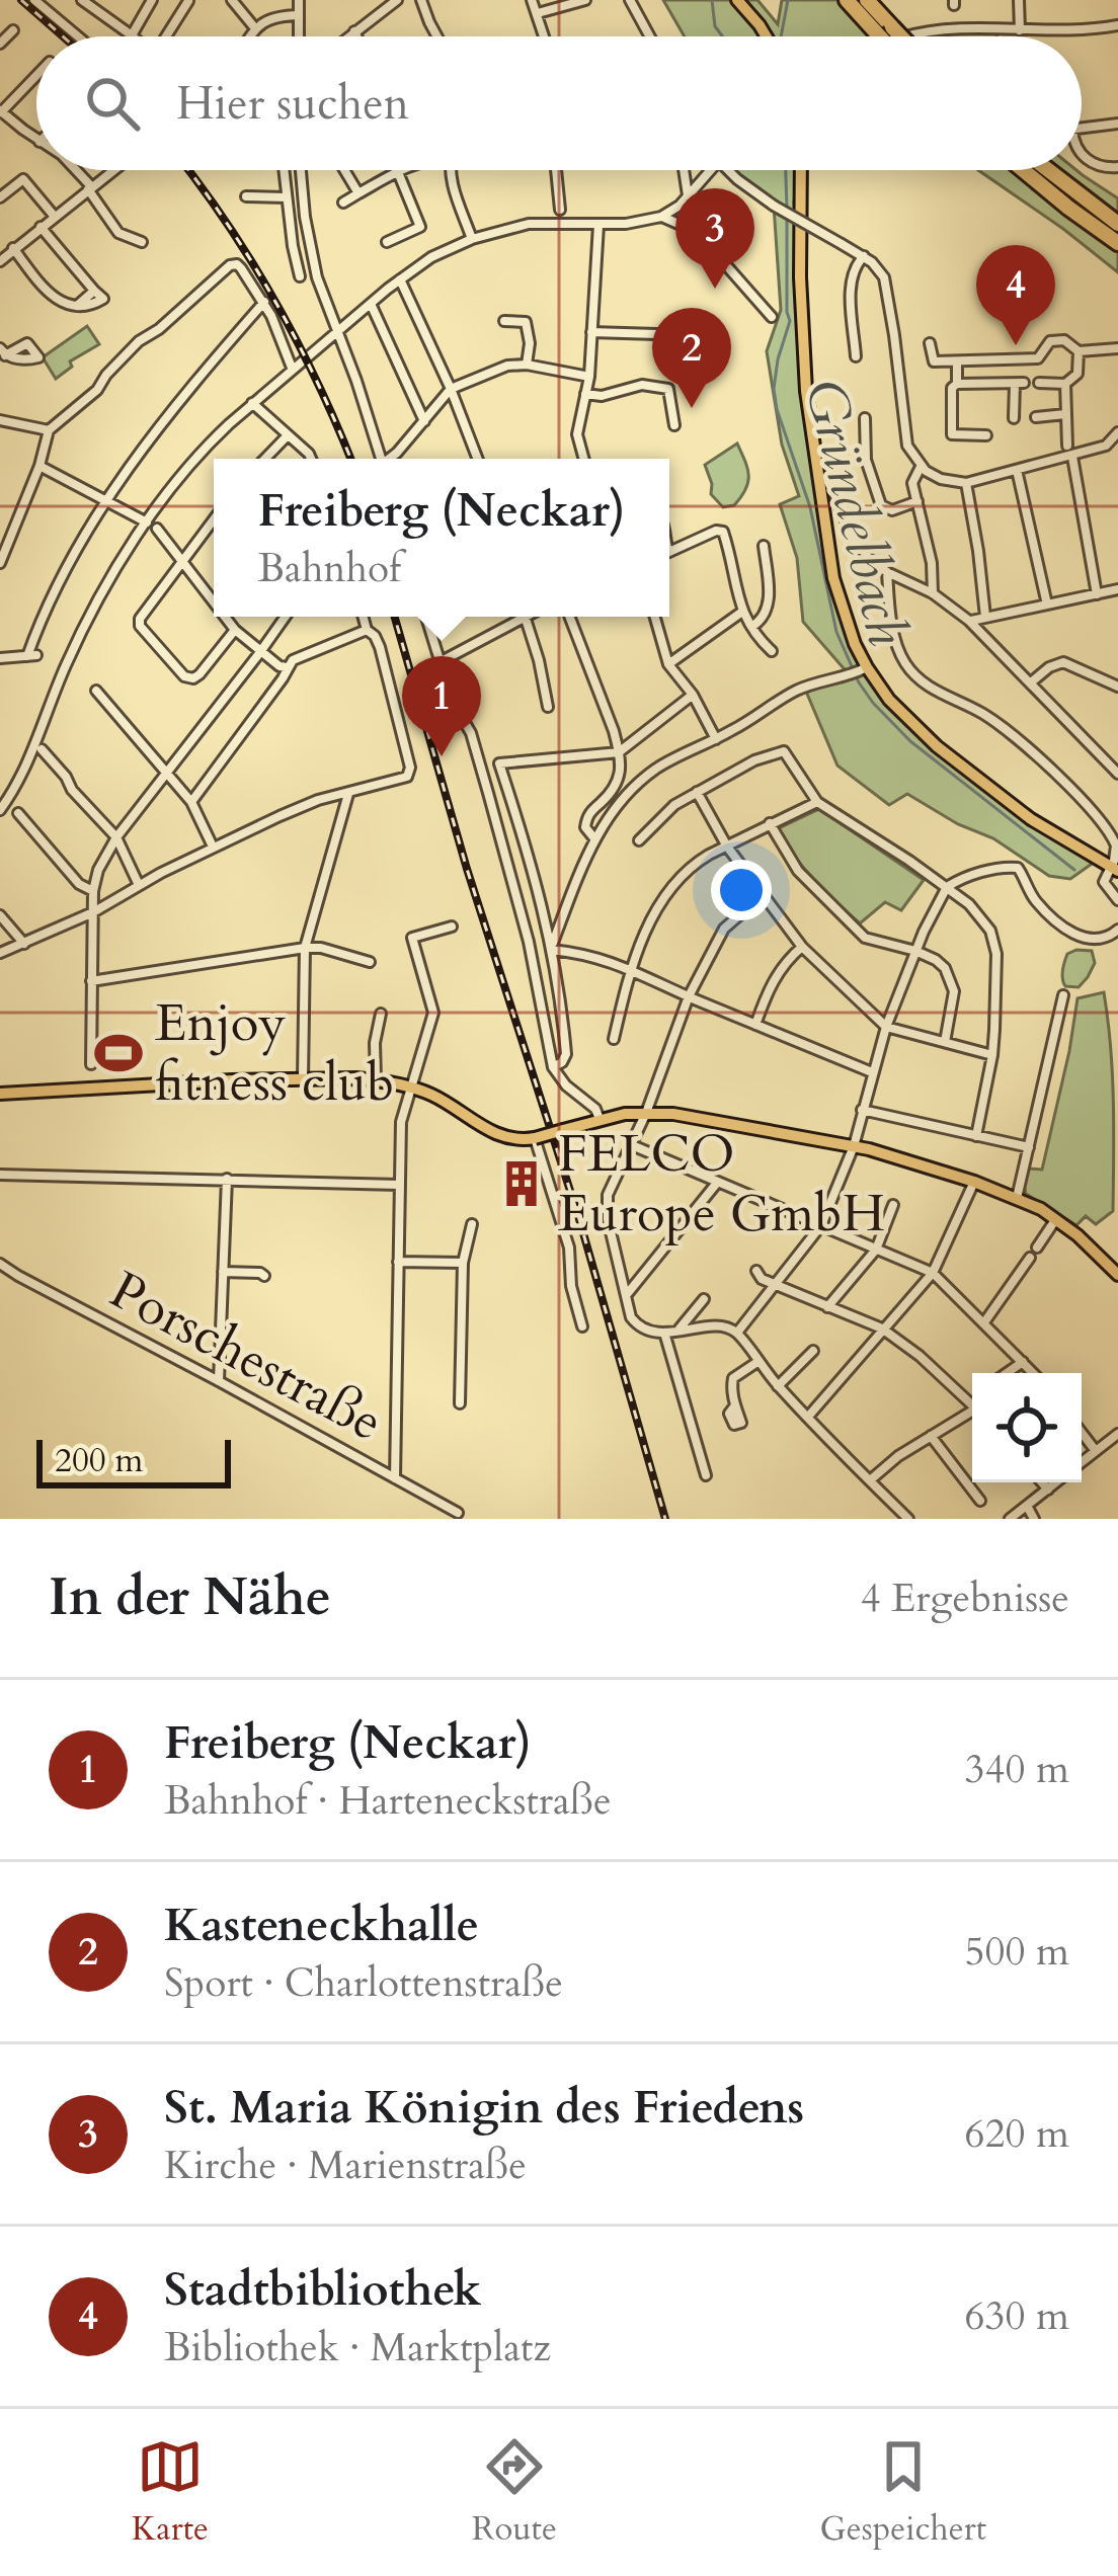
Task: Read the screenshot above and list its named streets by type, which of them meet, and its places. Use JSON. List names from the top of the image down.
{
  "streets": {
    "street": ["Porschestraße"]
  },
  "water": ["Gründelbach"],
  "places": {
    "sports": ["Enjoy fitness club"],
    "building": ["FELCO Europe GmbH"]
  },
  "scale_bar": "200 m",
  "page": {
    "search": "Hier suchen",
    "pins": [
      "3",
      "4",
      "2",
      "1"
    ],
    "popup": ["Freiberg (Neckar)", "Bahnhof"],
    "scale": "200 m",
    "heading": ["In der Nähe", "4 Ergebnisse"],
    "list": [
      {
        "mark": "1",
        "name": "Freiberg (Neckar)",
        "note": "Bahnhof · Harteneckstraße",
        "value": "340 m"
      },
      {
        "mark": "2",
        "name": "Kasteneckhalle",
        "note": "Sport · Charlottenstraße",
        "value": "500 m"
      },
      {
        "mark": "3",
        "name": "St. Maria Königin des Friedens",
        "note": "Kirche · Marienstraße",
        "value": "620 m"
      },
      {
        "mark": "4",
        "name": "Stadtbibliothek",
        "note": "Bibliothek · Marktplatz",
        "value": "630 m"
      }
    ],
    "nav": ["Karte", "Route", "Gespeichert"]
  }
}
